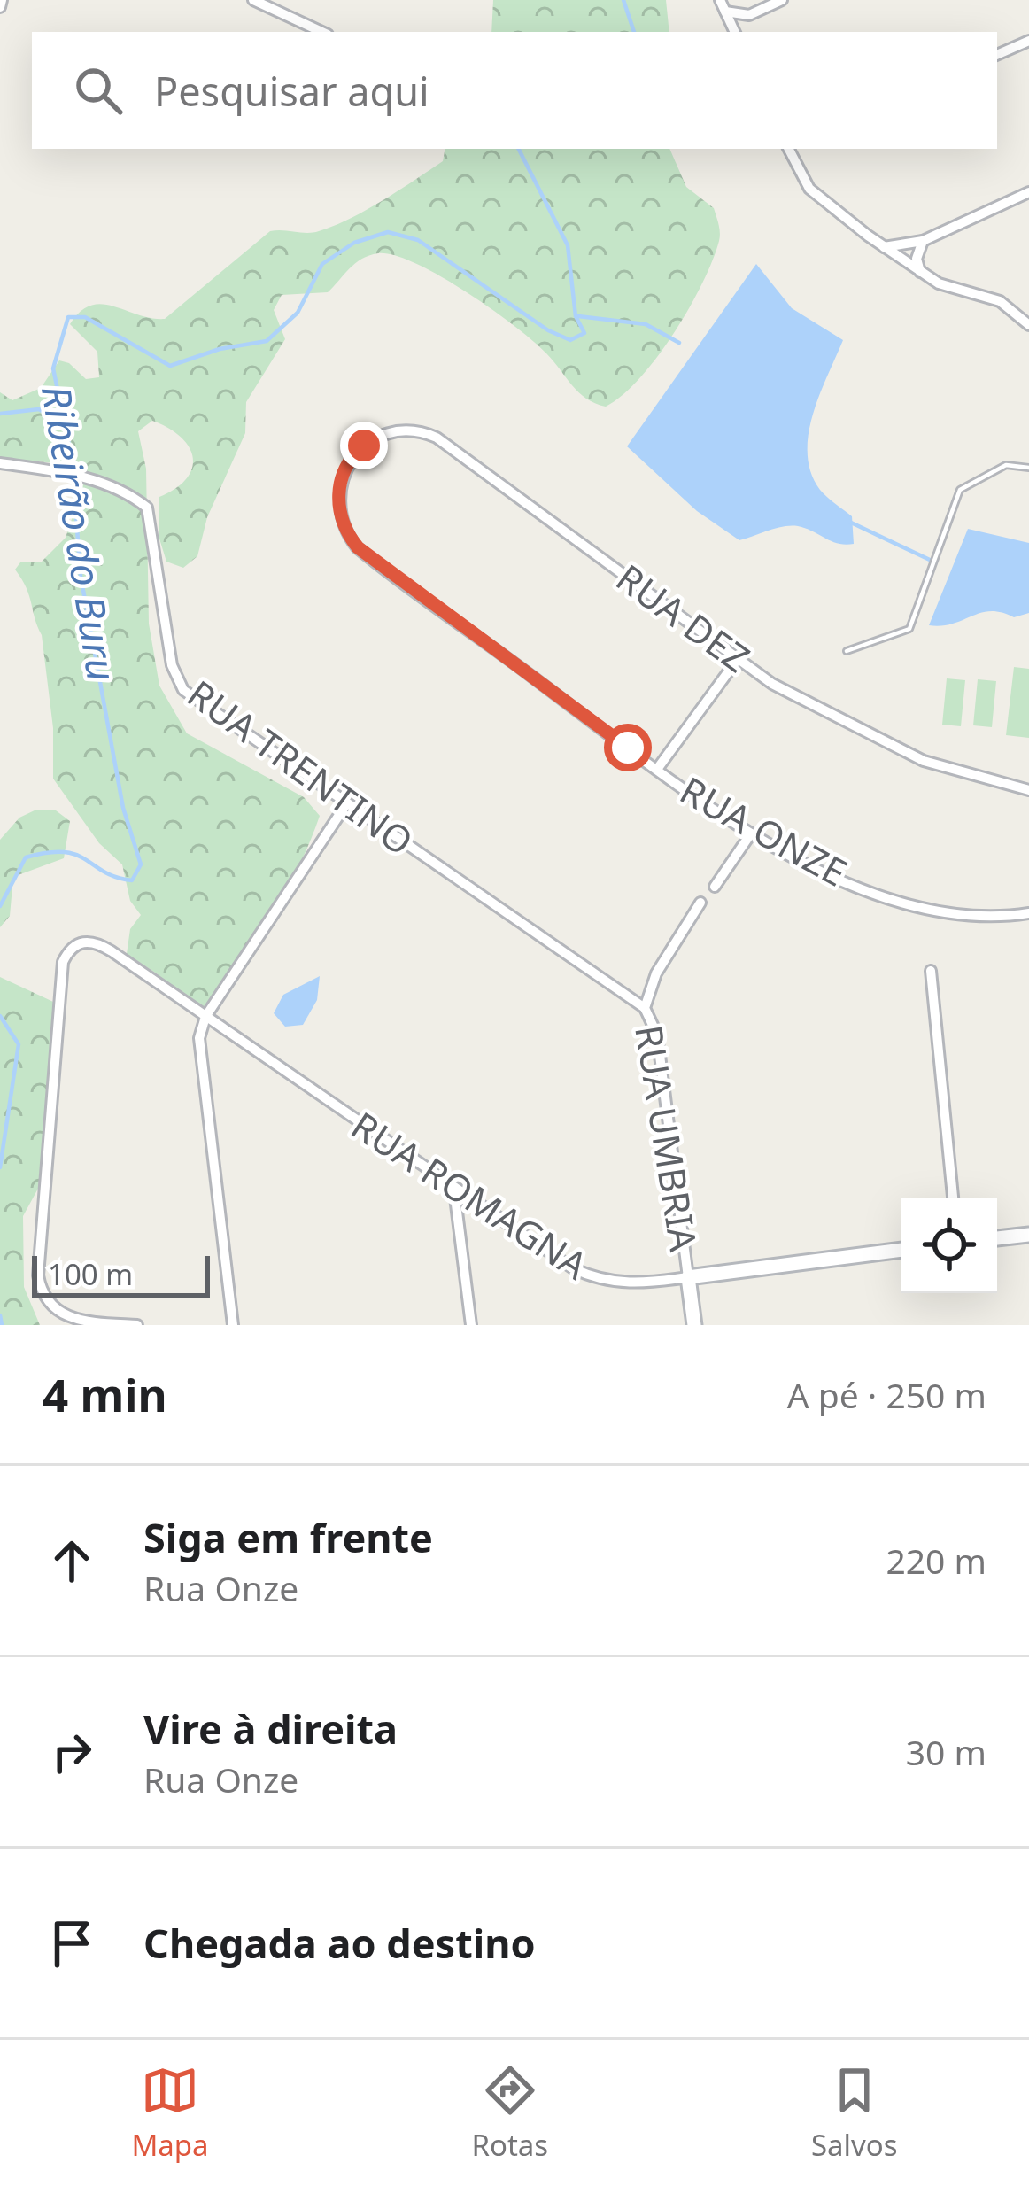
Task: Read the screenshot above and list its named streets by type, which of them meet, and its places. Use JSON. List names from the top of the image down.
{
  "streets": {
    "street": [
      "RUA DEZ",
      "RUA TRENTINO",
      "RUA ONZE",
      "RUA UMBRIA",
      "RUA ROMAGNA"
    ]
  },
  "crossings": [
    ["RUA DEZ", "RUA ONZE"],
    ["RUA TRENTINO", "RUA UMBRIA"],
    ["RUA UMBRIA", "RUA ROMAGNA"]
  ],
  "water": ["Ribeirão do Buru"],
  "scale_bar": "100 m",
  "page": {
    "search": "Pesquisar aqui",
    "scale": "100 m",
    "heading": ["4 min", "A pé · 250 m"],
    "list": [
      ["Siga em frente", "Rua Onze", "220 m"],
      ["Vire à direita", "Rua Onze", "30 m"],
      "Chegada ao destino"
    ],
    "nav": ["Mapa", "Rotas", "Salvos"]
  }
}
